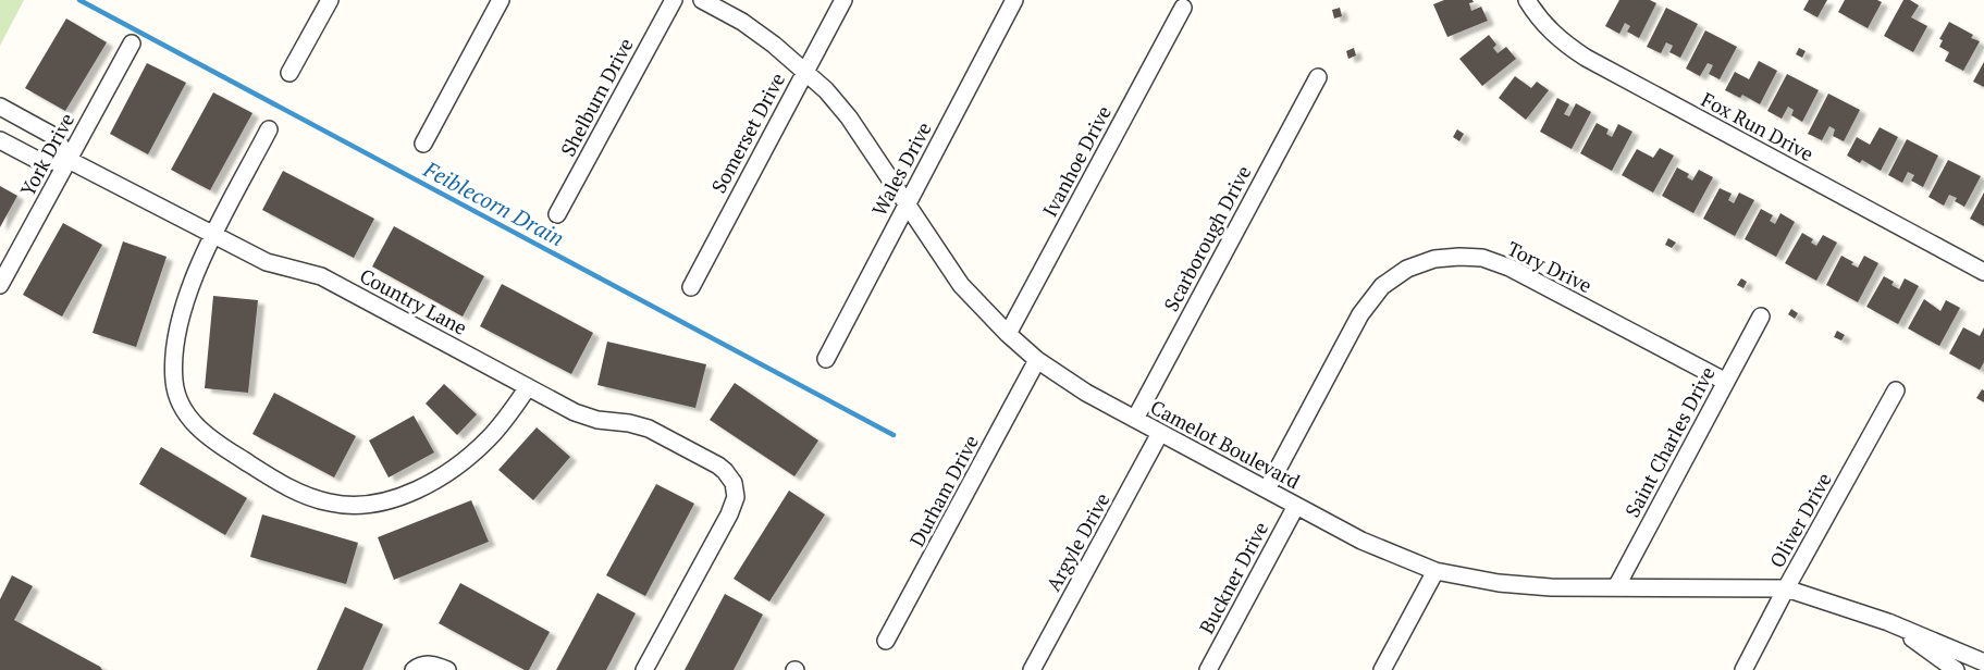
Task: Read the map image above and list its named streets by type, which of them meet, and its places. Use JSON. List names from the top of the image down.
{
  "streets": {
    "street": [
      "Shelburn Drive",
      "Fox Run Drive",
      "Somerset Drive",
      "York Drive",
      "Ivanhoe Drive",
      "Wales Drive",
      "Scarborough Drive",
      "Tory Drive",
      "Country Lane",
      "Saint Charles Drive",
      "Camelot Boulevard",
      "Durham Drive",
      "Oliver Drive",
      "Argyle Drive",
      "Buckner Drive"
    ]
  },
  "crossings": [
    ["Somerset Drive", "Camelot Boulevard"],
    ["York Drive", "Country Lane"],
    ["Ivanhoe Drive", "Camelot Boulevard"],
    ["Wales Drive", "Camelot Boulevard"],
    ["Scarborough Drive", "Camelot Boulevard"],
    ["Tory Drive", "Saint Charles Drive"],
    ["Tory Drive", "Camelot Boulevard"],
    ["Saint Charles Drive", "Camelot Boulevard"],
    ["Camelot Boulevard", "Durham Drive"],
    ["Camelot Boulevard", "Oliver Drive"],
    ["Camelot Boulevard", "Argyle Drive"],
    ["Camelot Boulevard", "Buckner Drive"]
  ],
  "water": ["Feiblecorn Drain"]
}
